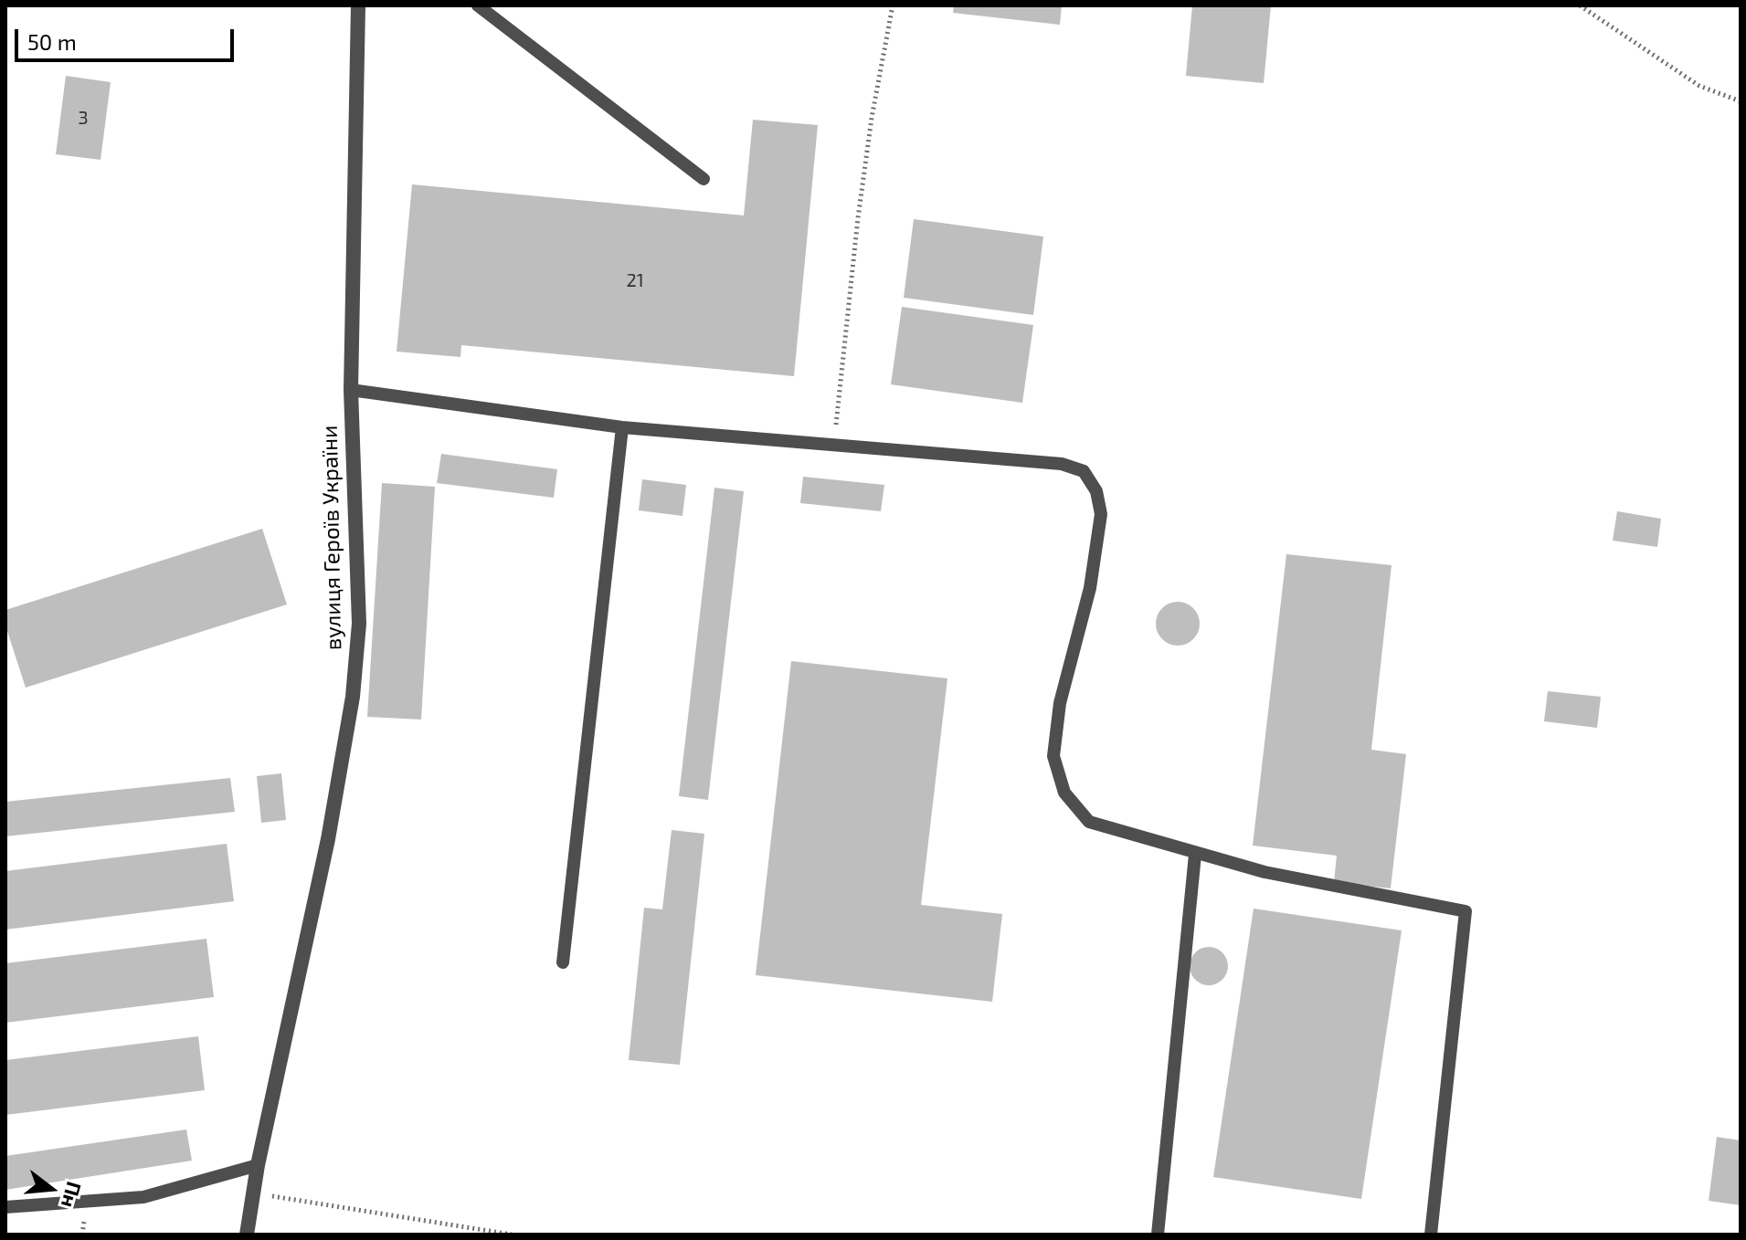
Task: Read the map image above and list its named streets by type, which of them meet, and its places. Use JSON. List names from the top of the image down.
{
  "streets": {
    "street": ["вулиця Героїв України"]
  },
  "house_numbers": ["3", "21"],
  "scale_bar": "50 m",
  "north": "right"
}
